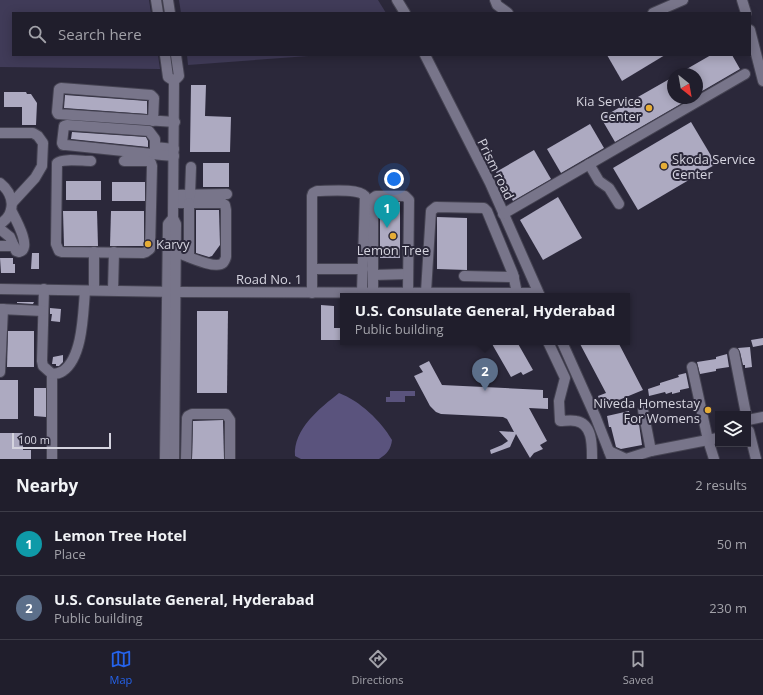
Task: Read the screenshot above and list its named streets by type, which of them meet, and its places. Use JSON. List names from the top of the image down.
{
  "streets": {
    "street": ["Prism road", "Road No. 1"]
  },
  "places": [
    "Kia Service Center",
    "Skoda Service Center",
    "Lemon Tree",
    "Karvy",
    "Niveda Homestay For Womens"
  ],
  "scale_bar": "100 m",
  "north": "bottom right",
  "page": {
    "search": "Search here",
    "pins": ["1", "2"],
    "popup": ["U.S. Consulate General, Hyderabad", "Public building"],
    "scale": "100 m",
    "heading": ["Nearby", "2 results"],
    "list": [
      {
        "mark": "1",
        "name": "Lemon Tree Hotel",
        "note": "Place",
        "value": "50 m"
      },
      {
        "mark": "2",
        "name": "U.S. Consulate General, Hyderabad",
        "note": "Public building",
        "value": "230 m"
      }
    ],
    "nav": ["Map", "Directions", "Saved"]
  }
}
